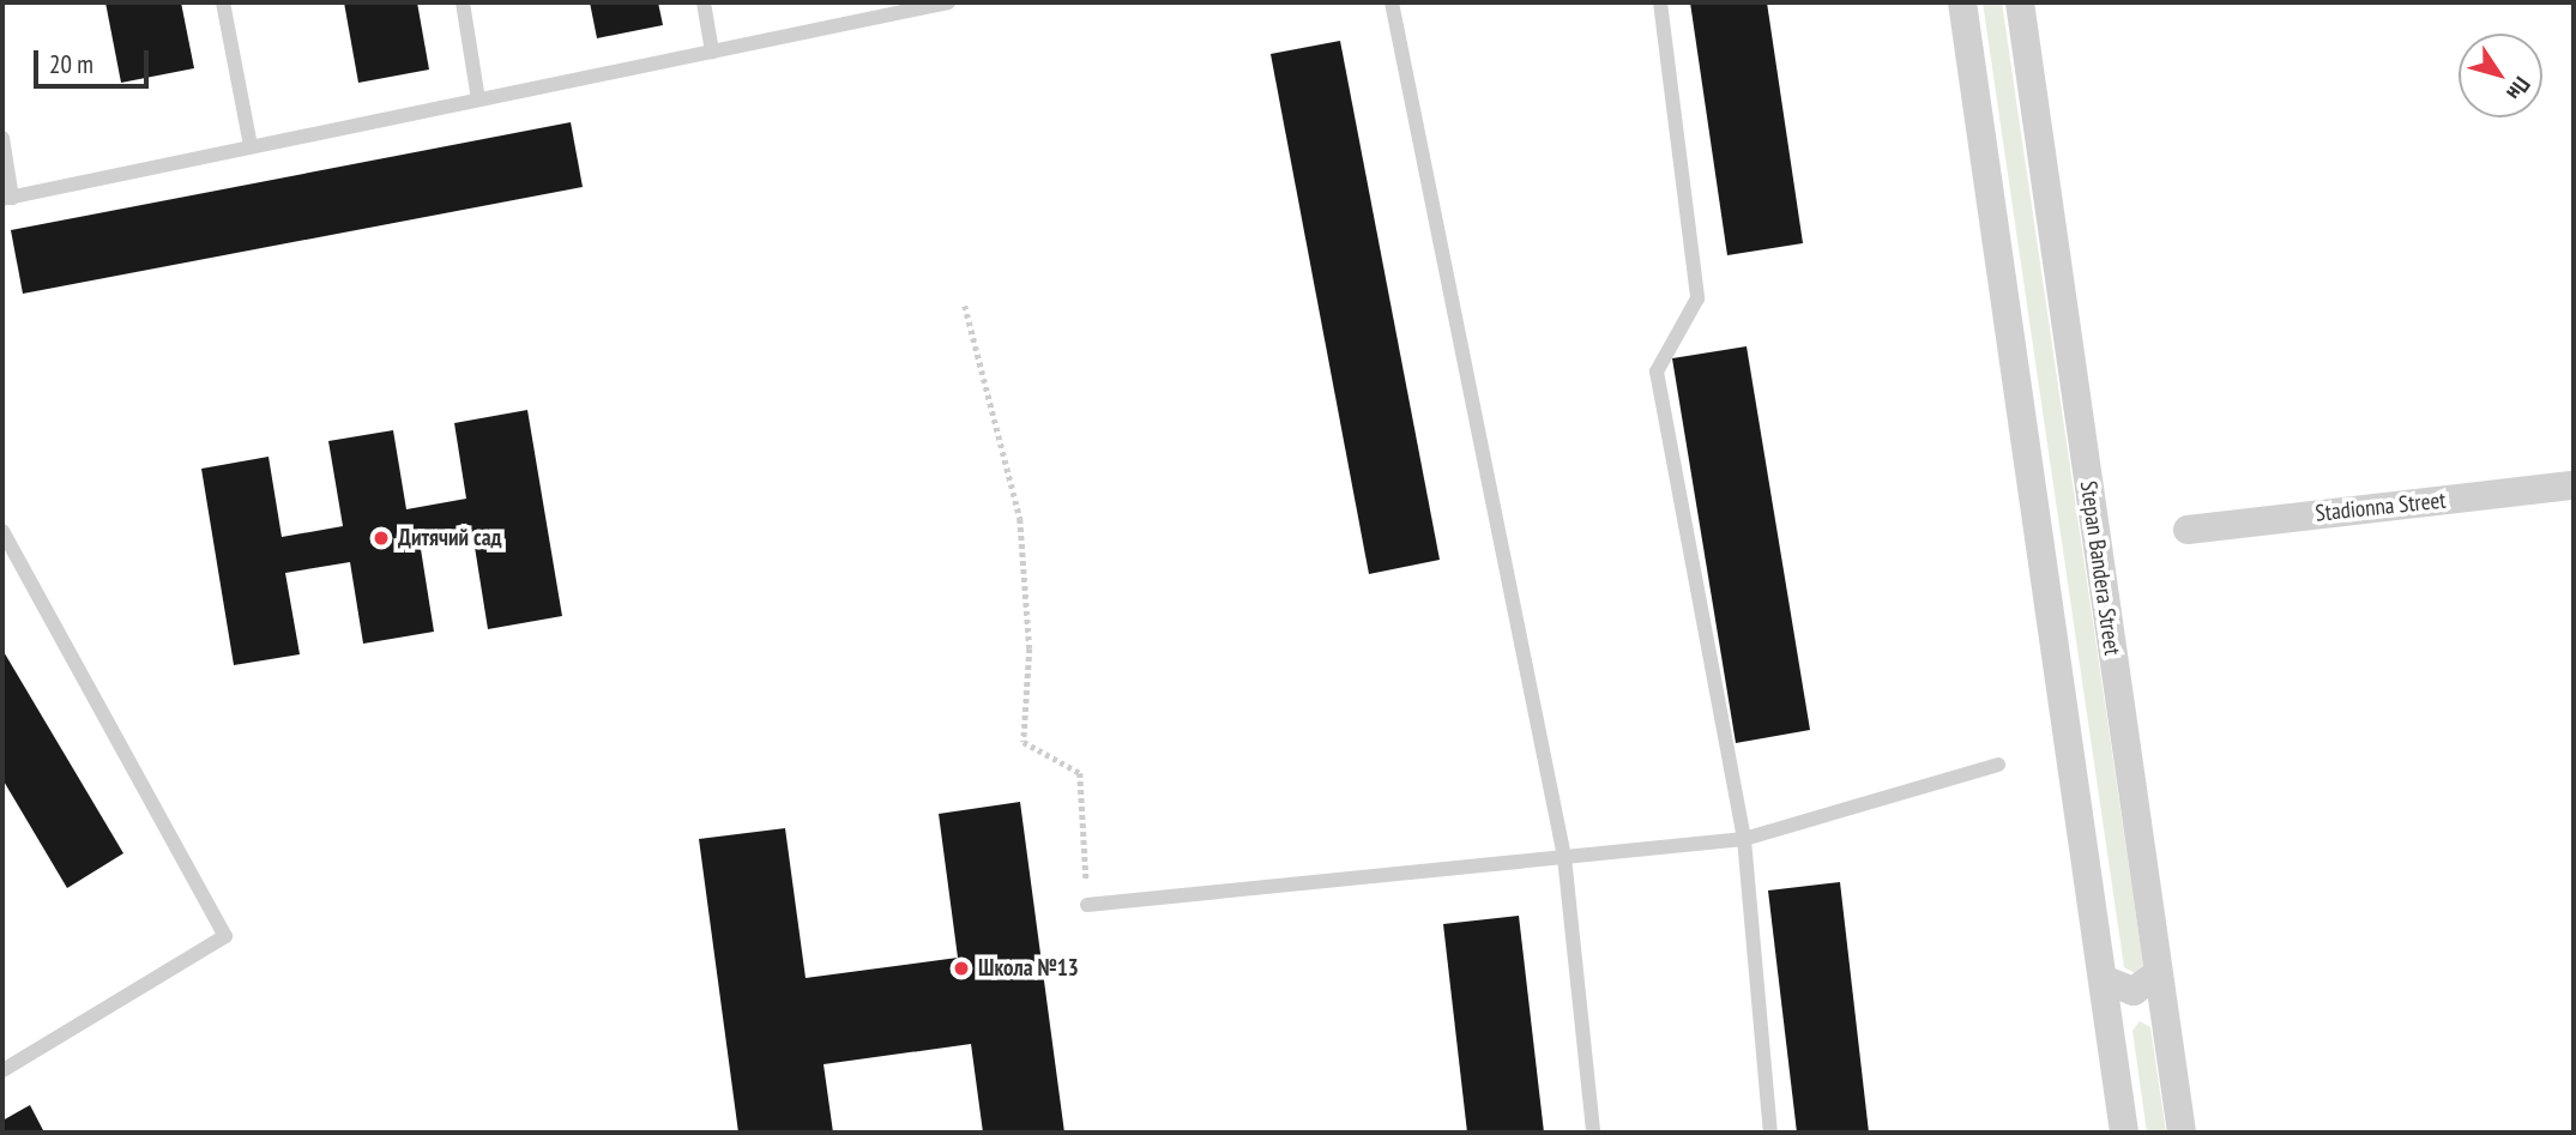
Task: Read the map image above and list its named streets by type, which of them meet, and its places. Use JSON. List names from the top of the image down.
{
  "streets": {
    "street": ["Stadionna Street", "Stepan Bandera Street"]
  },
  "places": ["Дитячий сад", "Школа №13"],
  "scale_bar": "20 m",
  "north": "bottom right"
}
